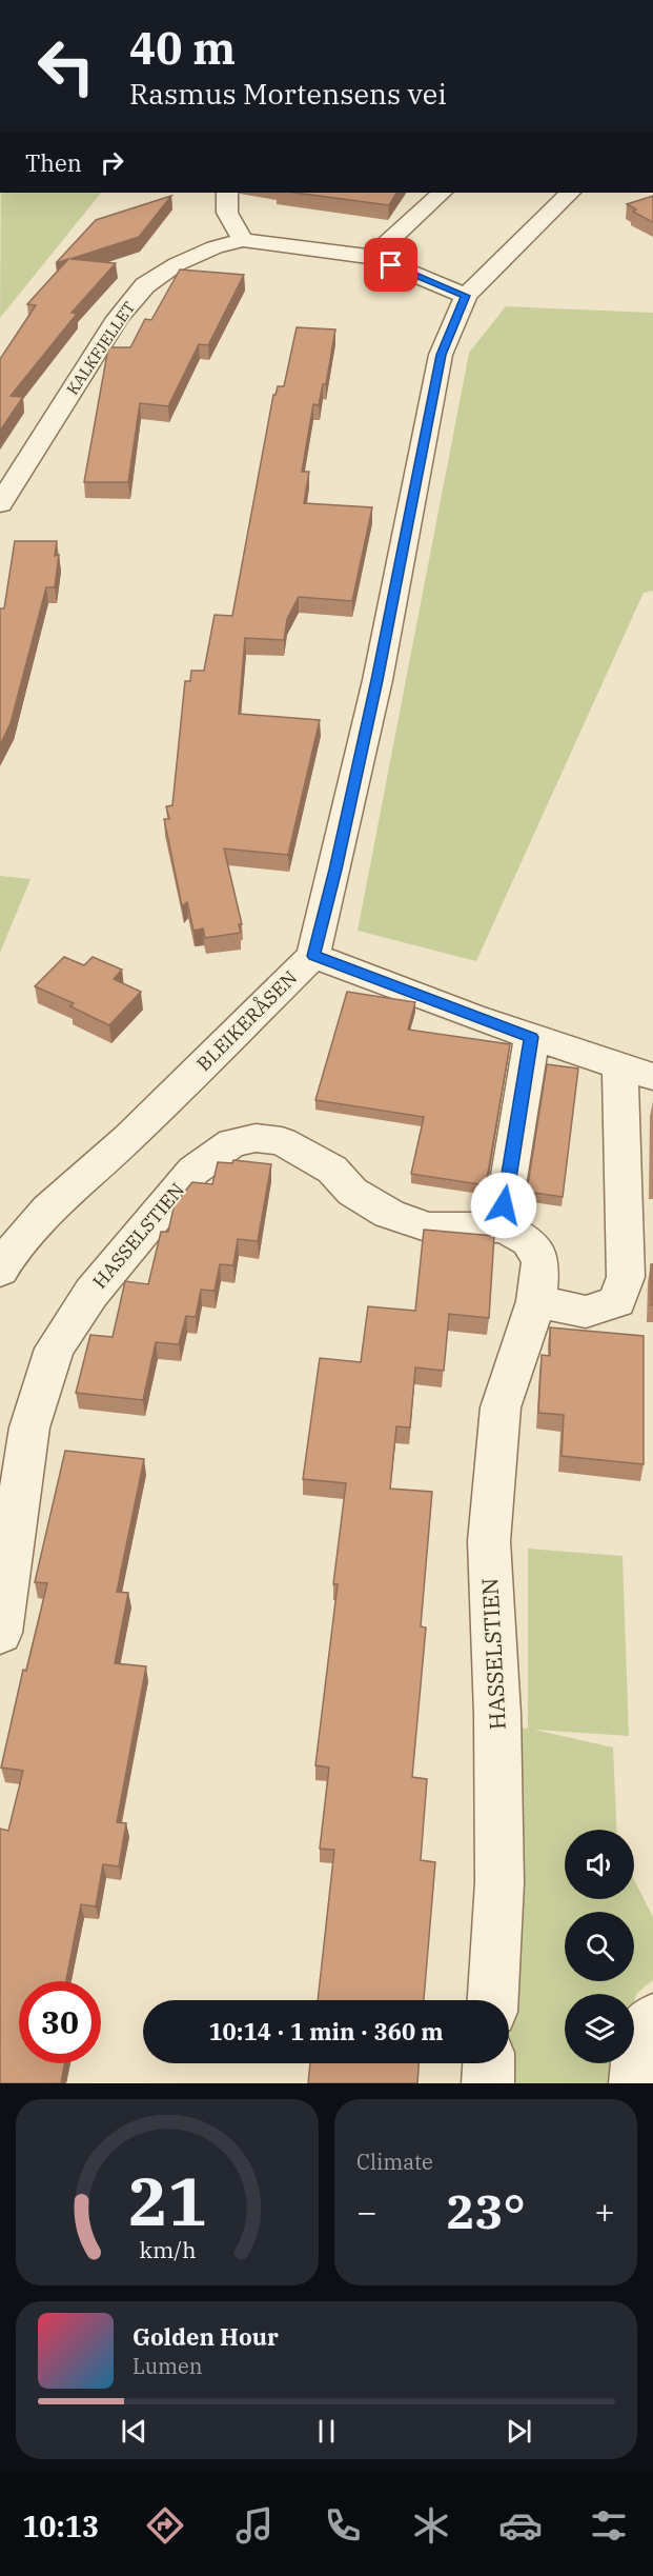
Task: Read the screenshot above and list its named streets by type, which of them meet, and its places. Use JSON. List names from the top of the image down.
{
  "streets": {
    "street": ["KALKFJELLET", "BLEIKERÅSEN", "HASSELSTIEN"]
  },
  "crossings": [
    ["KALKFJELLET", "BLEIKERÅSEN"]
  ],
  "page": {
    "turn": ["40 m", "Rasmus Mortensens vei"],
    "then": "Then",
    "limit": "30",
    "trip": "10:14 · 1 min · 360 m",
    "tile": "Climate",
    "heat": ["−", "23°", "+"],
    "song": ["Golden Hour", "Lumen"],
    "tabs": "10:13",
    "gauge": ["21", "km/h"]
  }
}
